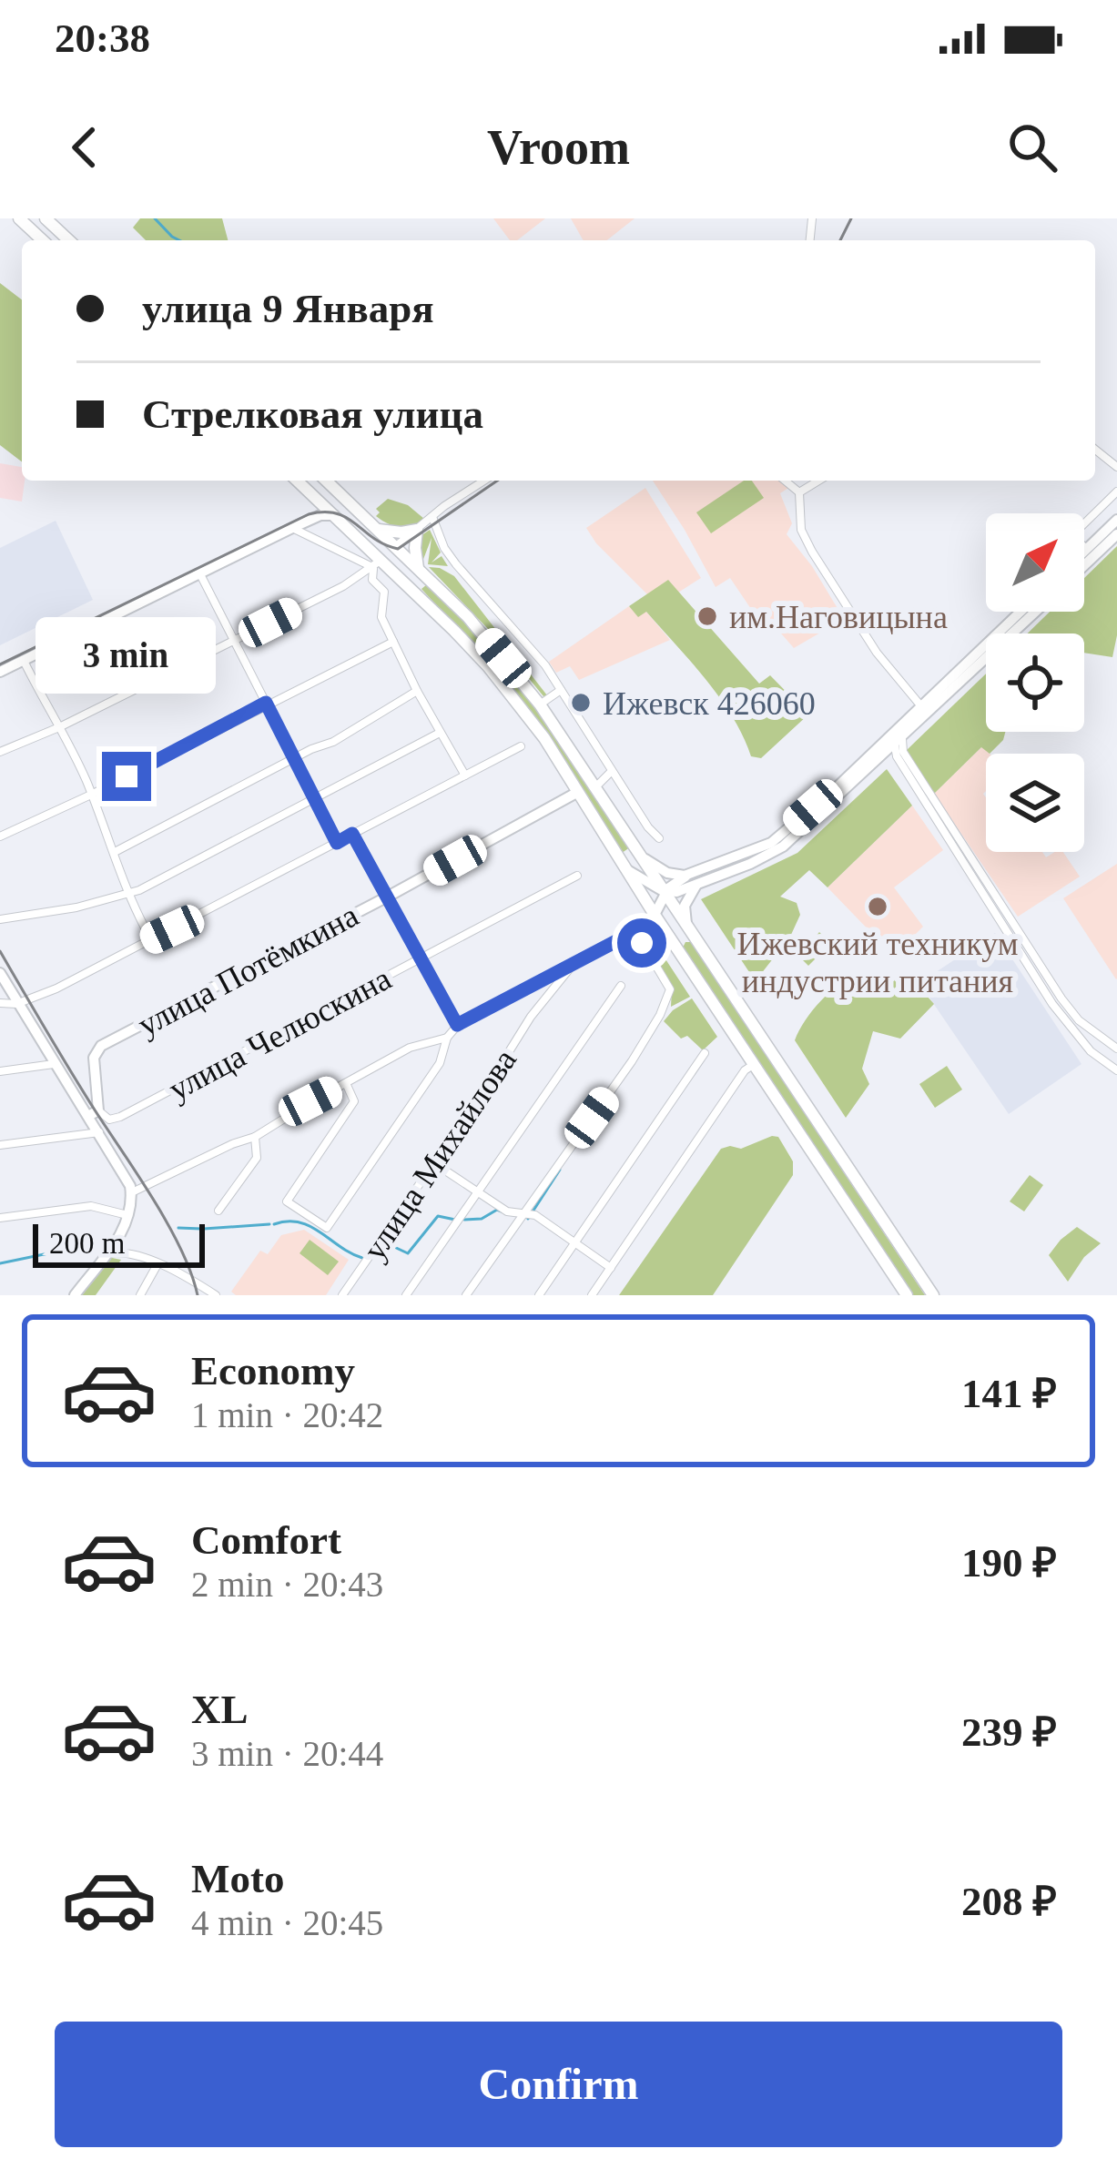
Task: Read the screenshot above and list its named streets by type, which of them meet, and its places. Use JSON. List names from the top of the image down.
{
  "streets": {
    "street": ["улица Потёмкина", "улица Челюскина", "улица Михайлова"]
  },
  "crossings": [
    ["улица Потёмкина", "улица Челюскина"]
  ],
  "places": ["им.Наговицына", "Ижевск 426060", "Ижевский техникум индустрии питания"],
  "scale_bar": "200 m",
  "north": "top right",
  "page": {
    "status": "20:38",
    "header": "Vroom",
    "banner": ["улица 9 Января", "Стрелковая улица"],
    "bubble": "3 min",
    "scale": "200 m",
    "list": [
      {
        "name": "Economy",
        "note": "1 min · 20:42",
        "value": "141 ₽"
      },
      {
        "name": "Comfort",
        "note": "2 min · 20:43",
        "value": "190 ₽"
      },
      {
        "name": "XL",
        "note": "3 min · 20:44",
        "value": "239 ₽"
      },
      {
        "name": "Moto",
        "note": "4 min · 20:45",
        "value": "208 ₽"
      }
    ],
    "buttons": "Confirm"
  }
}
